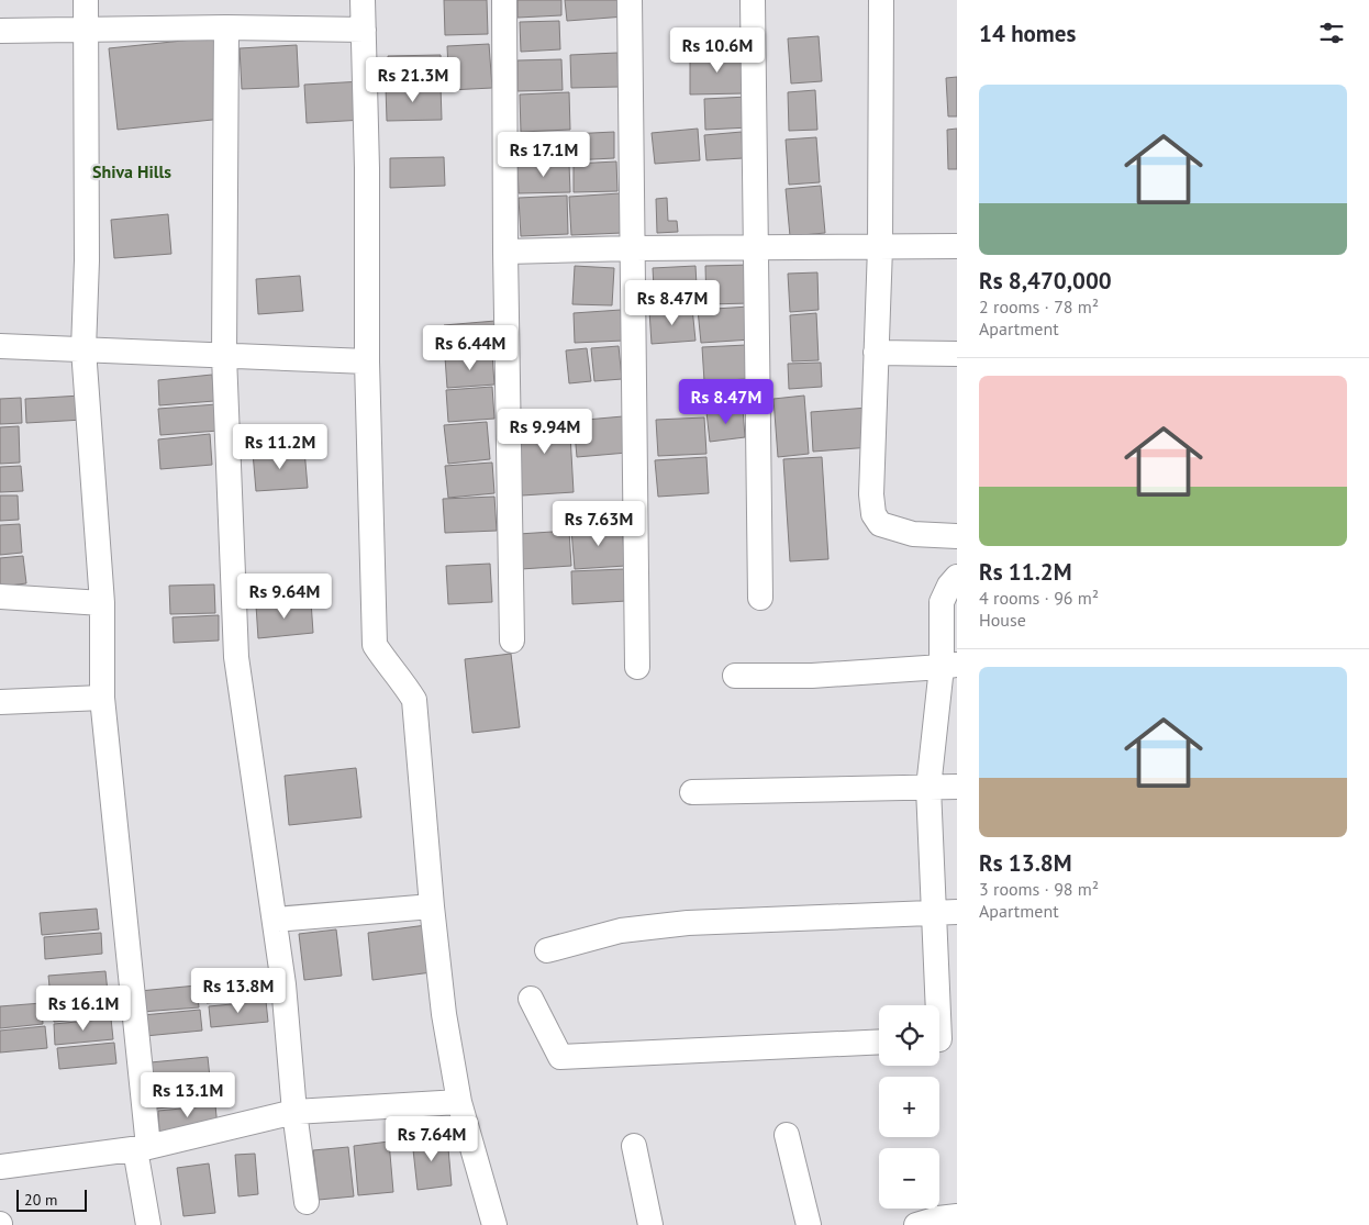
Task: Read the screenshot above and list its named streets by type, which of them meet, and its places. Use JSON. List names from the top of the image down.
{
  "districts": ["Shiva Hills"],
  "scale_bar": "20 m",
  "page": {
    "heading": "14 homes",
    "price": [
      "Rs 10.6M",
      "Rs 21.3M",
      "Rs 17.1M",
      "Rs 8.47M",
      "Rs 6.44M",
      "Rs 8.47M",
      "Rs 9.94M",
      "Rs 11.2M",
      "Rs 7.63M",
      "Rs 9.64M",
      "Rs 13.8M",
      "Rs 16.1M",
      "Rs 13.1M",
      "Rs 7.64M"
    ],
    "list": [
      {
        "name": "Rs 8,470,000",
        "note": "2 rooms · 78 m² · Apartment"
      },
      {
        "name": "Rs 11.2M",
        "note": "4 rooms · 96 m² · House"
      },
      {
        "name": "Rs 13.8M",
        "note": "3 rooms · 98 m² · Apartment"
      }
    ],
    "map_buttons": ["+", "−"],
    "scale": "20 m"
  }
}
